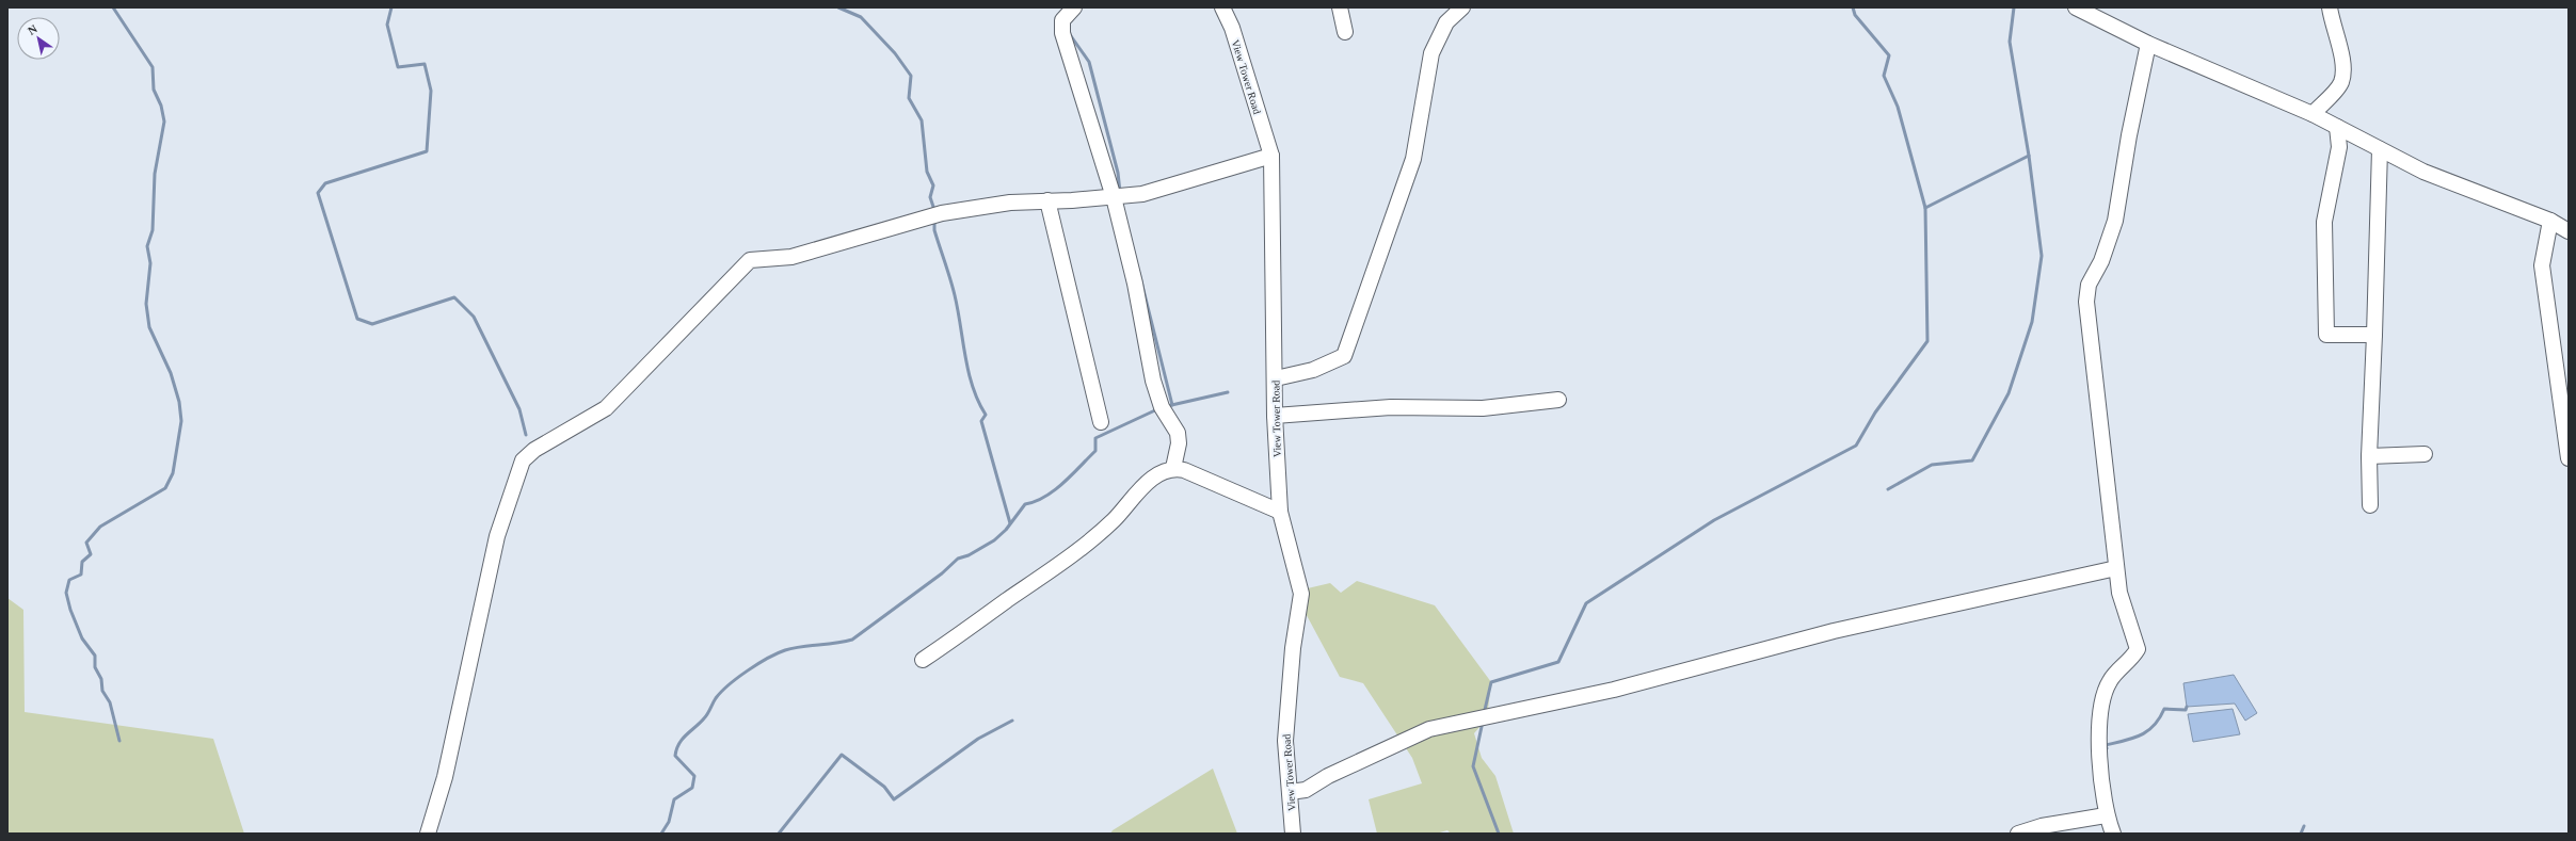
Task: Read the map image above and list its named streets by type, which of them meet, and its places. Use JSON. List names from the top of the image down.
{
  "streets": {
    "street": ["View Tower Road"]
  },
  "north": "top left"
}
